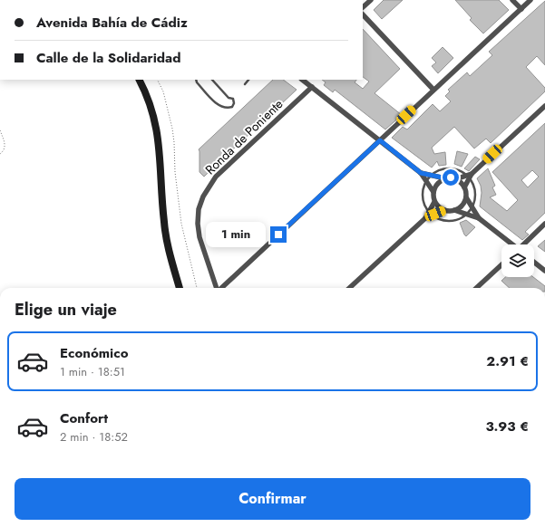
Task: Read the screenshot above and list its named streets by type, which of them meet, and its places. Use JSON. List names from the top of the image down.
{
  "streets": {
    "street": ["Ronda de Poniente"]
  },
  "page": {
    "banner": ["Avenida Bahía de Cádiz", "Calle de la Solidaridad"],
    "bubble": "1 min",
    "heading": "Elige un viaje",
    "list": [
      {
        "name": "Económico",
        "note": "1 min · 18:51",
        "value": "2.91 €"
      },
      {
        "name": "Confort",
        "note": "2 min · 18:52",
        "value": "3.93 €"
      }
    ],
    "buttons": "Confirmar"
  }
}
